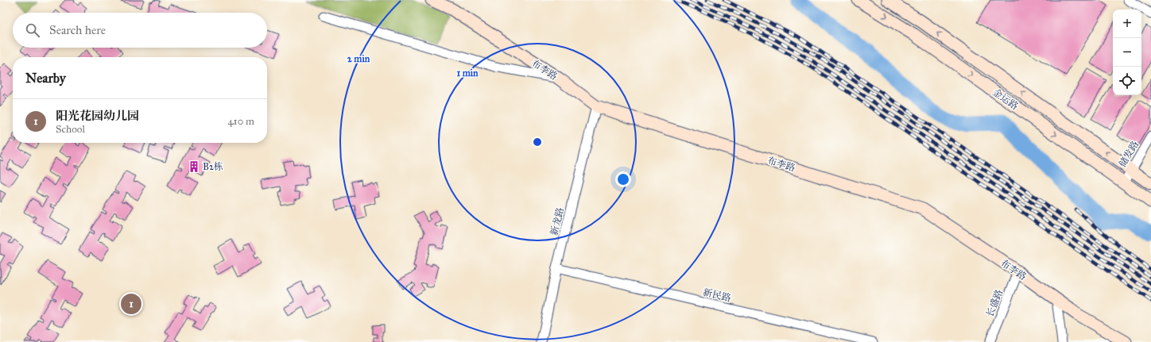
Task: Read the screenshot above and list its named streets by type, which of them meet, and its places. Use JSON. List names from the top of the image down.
{
  "streets": {
    "main road": ["布李路", "金运路"],
    "street": [
      "储发路",
      "新龙路",
      "新民路",
      "长盛路"
    ]
  },
  "crossings": [
    ["布李路", "新龙路"],
    ["布李路", "长盛路"],
    ["金运路", "储发路"],
    ["新龙路", "新民路"]
  ],
  "places": {
    "building": ["B2栋"]
  },
  "page": {
    "map_buttons": ["+", "−"],
    "search": "Search here",
    "heading": "Nearby",
    "list": [
      {
        "mark": "1",
        "name": "阳光花园幼儿园",
        "note": "School",
        "value": "410 m"
      }
    ],
    "pins": "1"
  },
  "rings": ["2 min", "1 min"]
}
